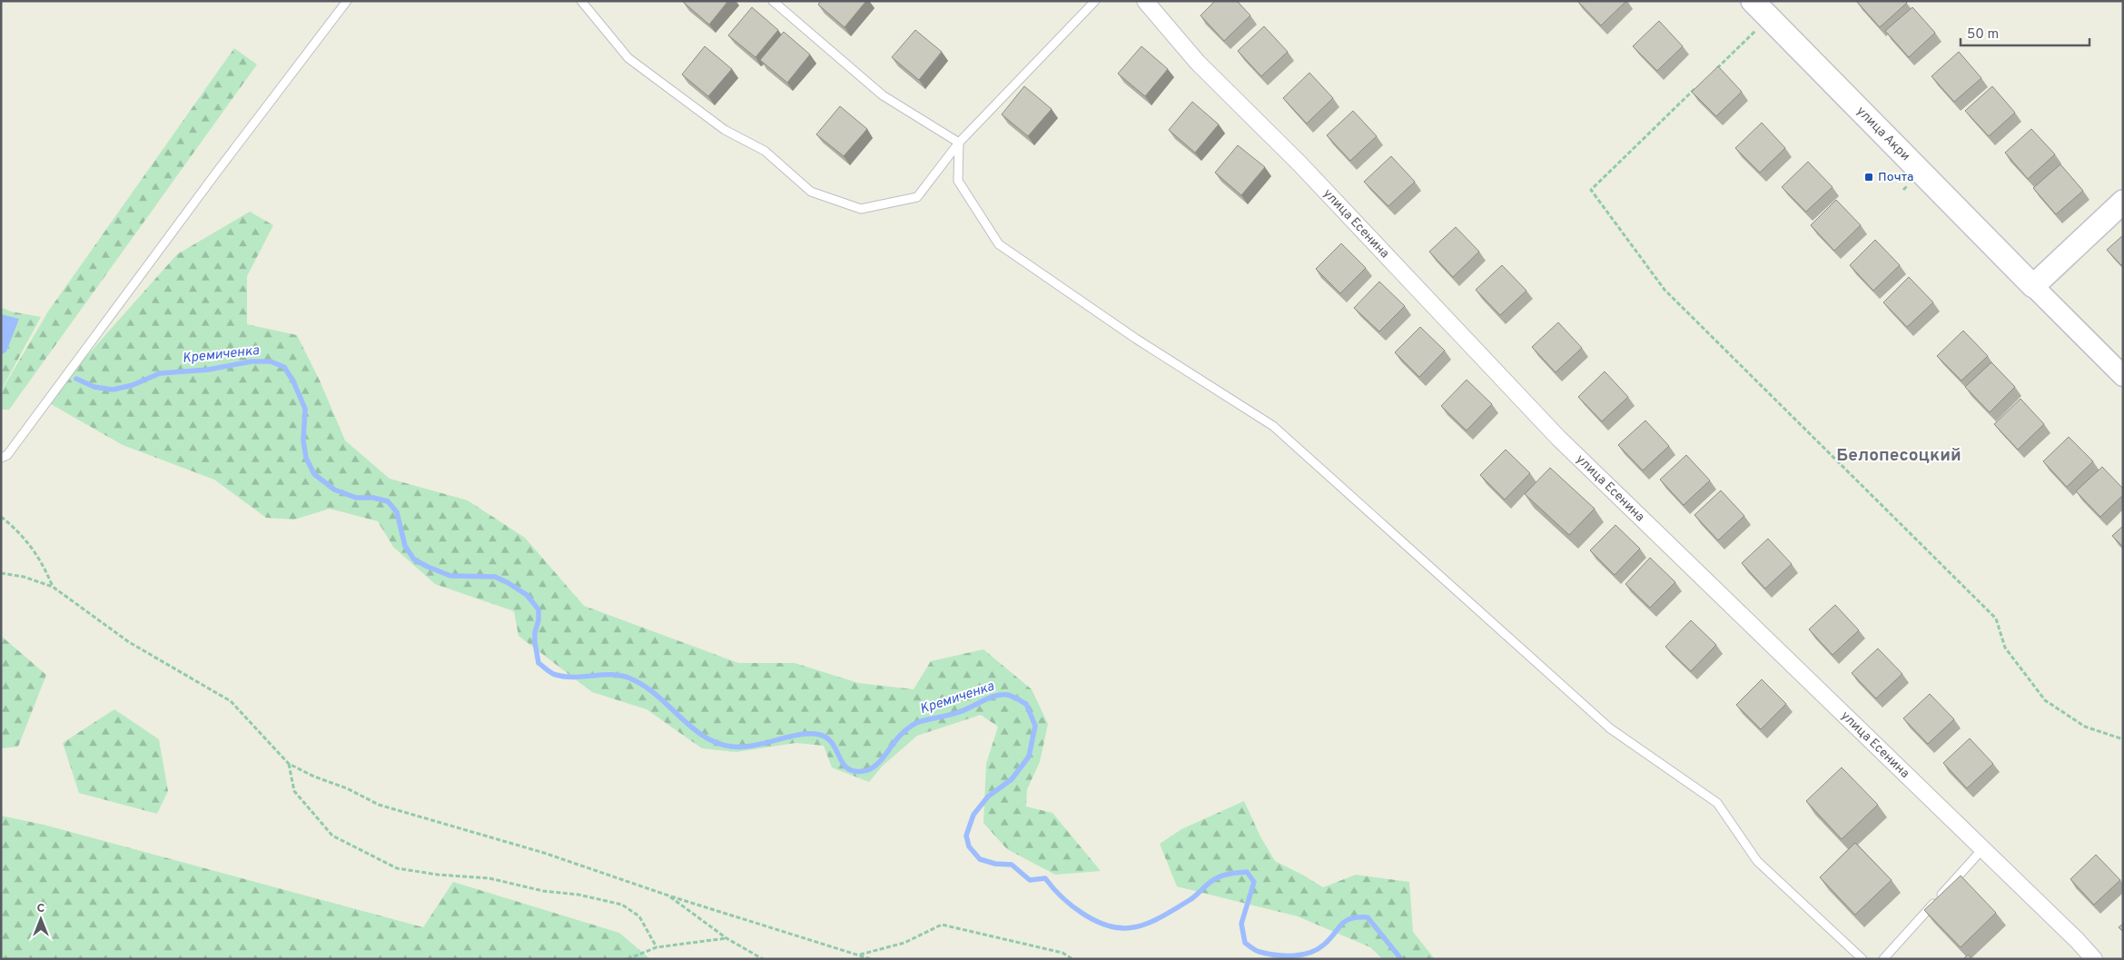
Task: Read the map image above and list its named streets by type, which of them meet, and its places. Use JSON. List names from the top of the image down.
{
  "streets": {
    "main road": ["улица Акри"],
    "street": ["улица Есенина"]
  },
  "districts": ["Белопесоцкий"],
  "water": ["Кремиченка"],
  "places": {
    "transit": ["Почта"]
  },
  "scale_bar": "50 m",
  "north": "top"
}
